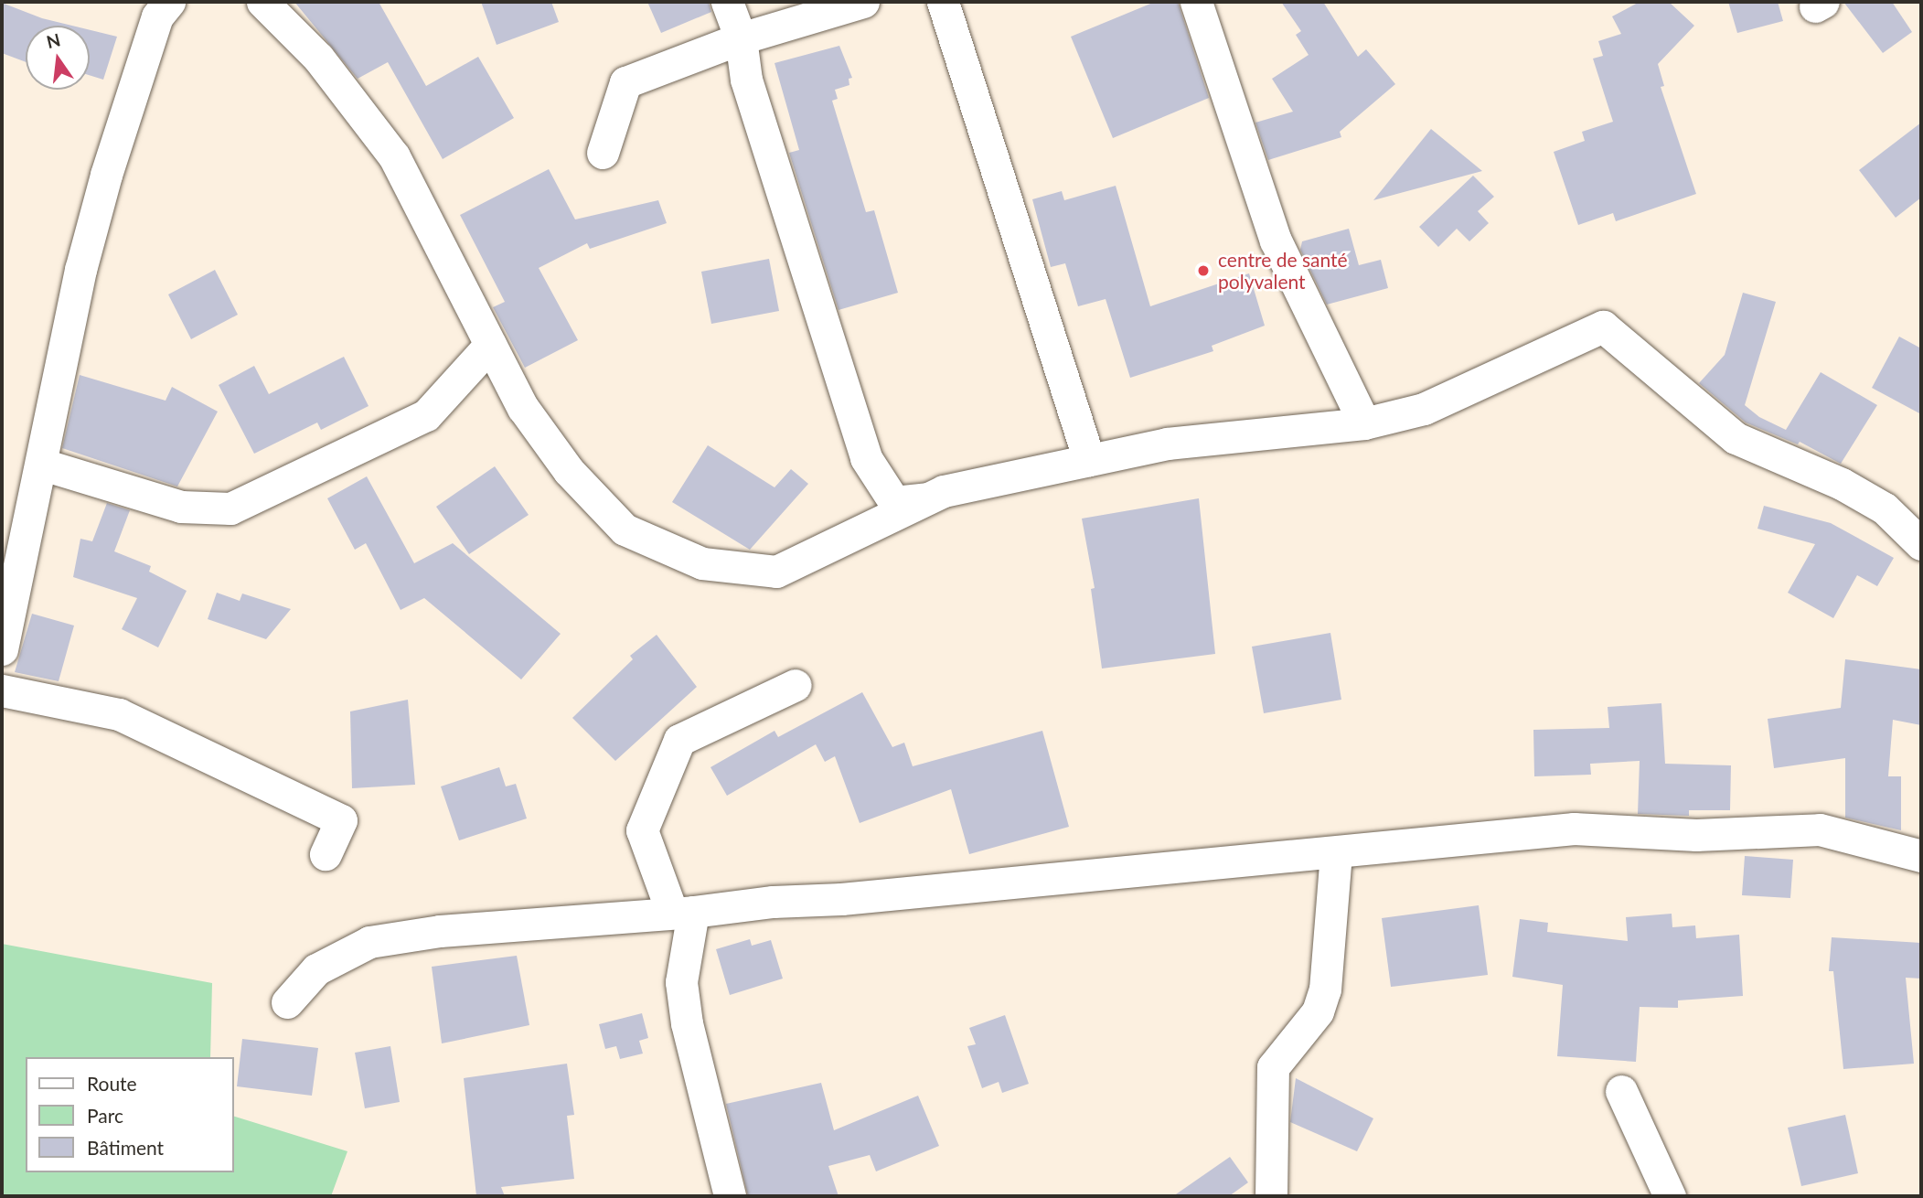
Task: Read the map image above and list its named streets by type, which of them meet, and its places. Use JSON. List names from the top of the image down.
{
  "places": ["centre de santé polyvalent"],
  "legend": ["Route", "Parc", "Bâtiment"],
  "north": "top"
}
